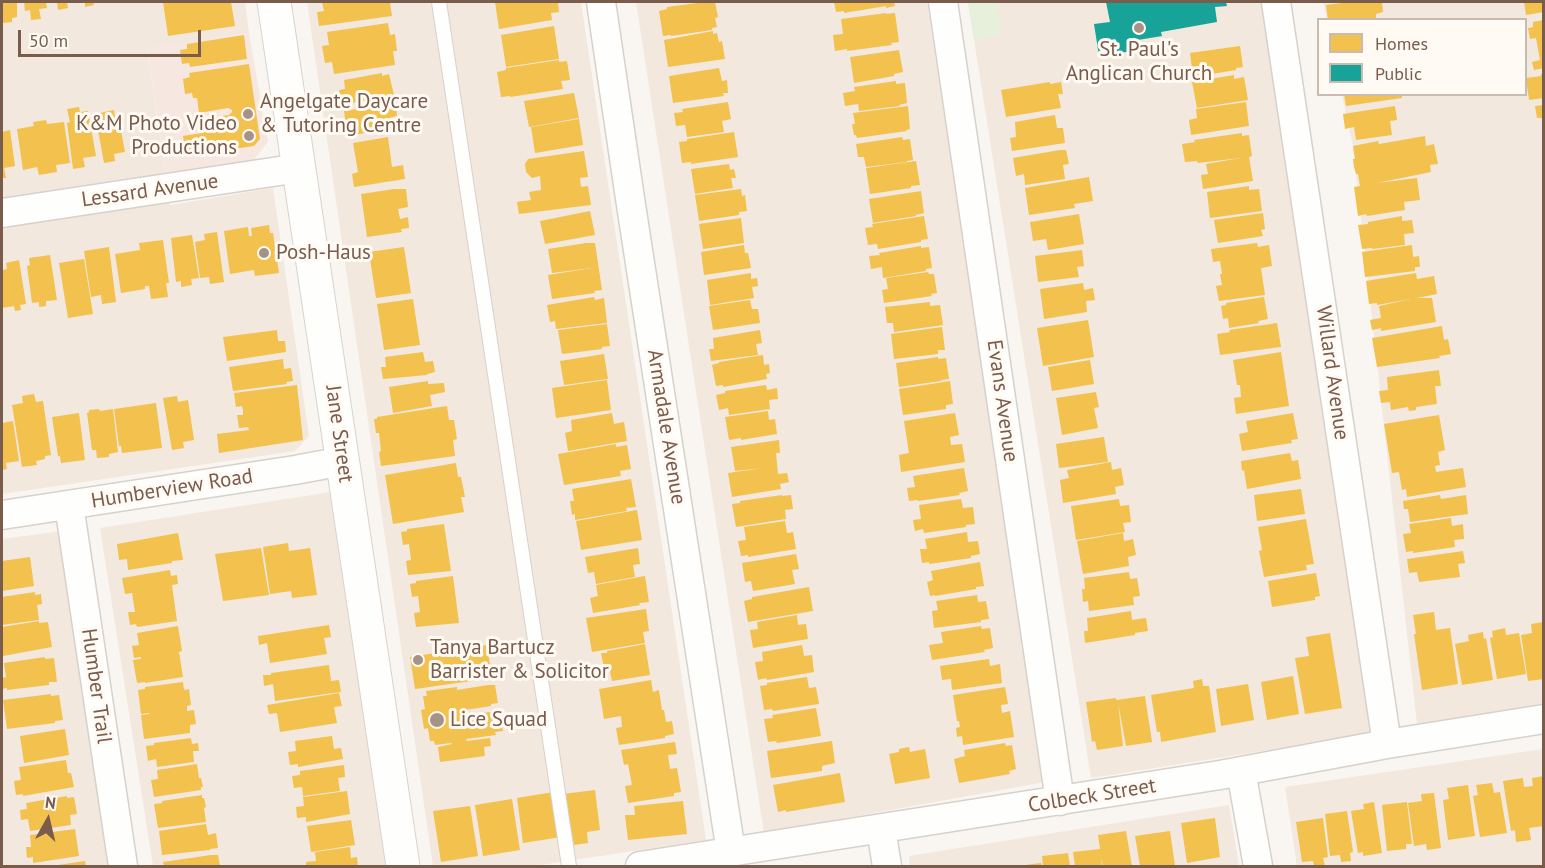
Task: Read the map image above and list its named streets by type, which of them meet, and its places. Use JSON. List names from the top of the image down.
{
  "streets": {
    "main road": ["Jane Street"],
    "street": [
      "Lessard Avenue",
      "Willard Avenue",
      "Evans Avenue",
      "Armadale Avenue",
      "Humberview Road",
      "Humber Trail",
      "Colbeck Street"
    ]
  },
  "crossings": [
    ["Lessard Avenue", "Jane Street"],
    ["Willard Avenue", "Colbeck Street"],
    ["Evans Avenue", "Colbeck Street"],
    ["Armadale Avenue", "Colbeck Street"],
    ["Jane Street", "Humberview Road"],
    ["Humberview Road", "Humber Trail"]
  ],
  "places": [
    "St. Paul's Anglican Church",
    "Angelgate Daycare & Tutoring Centre",
    "K&M Photo Video Productions",
    "Posh-Haus",
    "Tanya Bartucz Barrister & Solicitor",
    "Lice Squad"
  ],
  "legend": ["Homes", "Public"],
  "scale_bar": "50 m",
  "north": "top"
}
